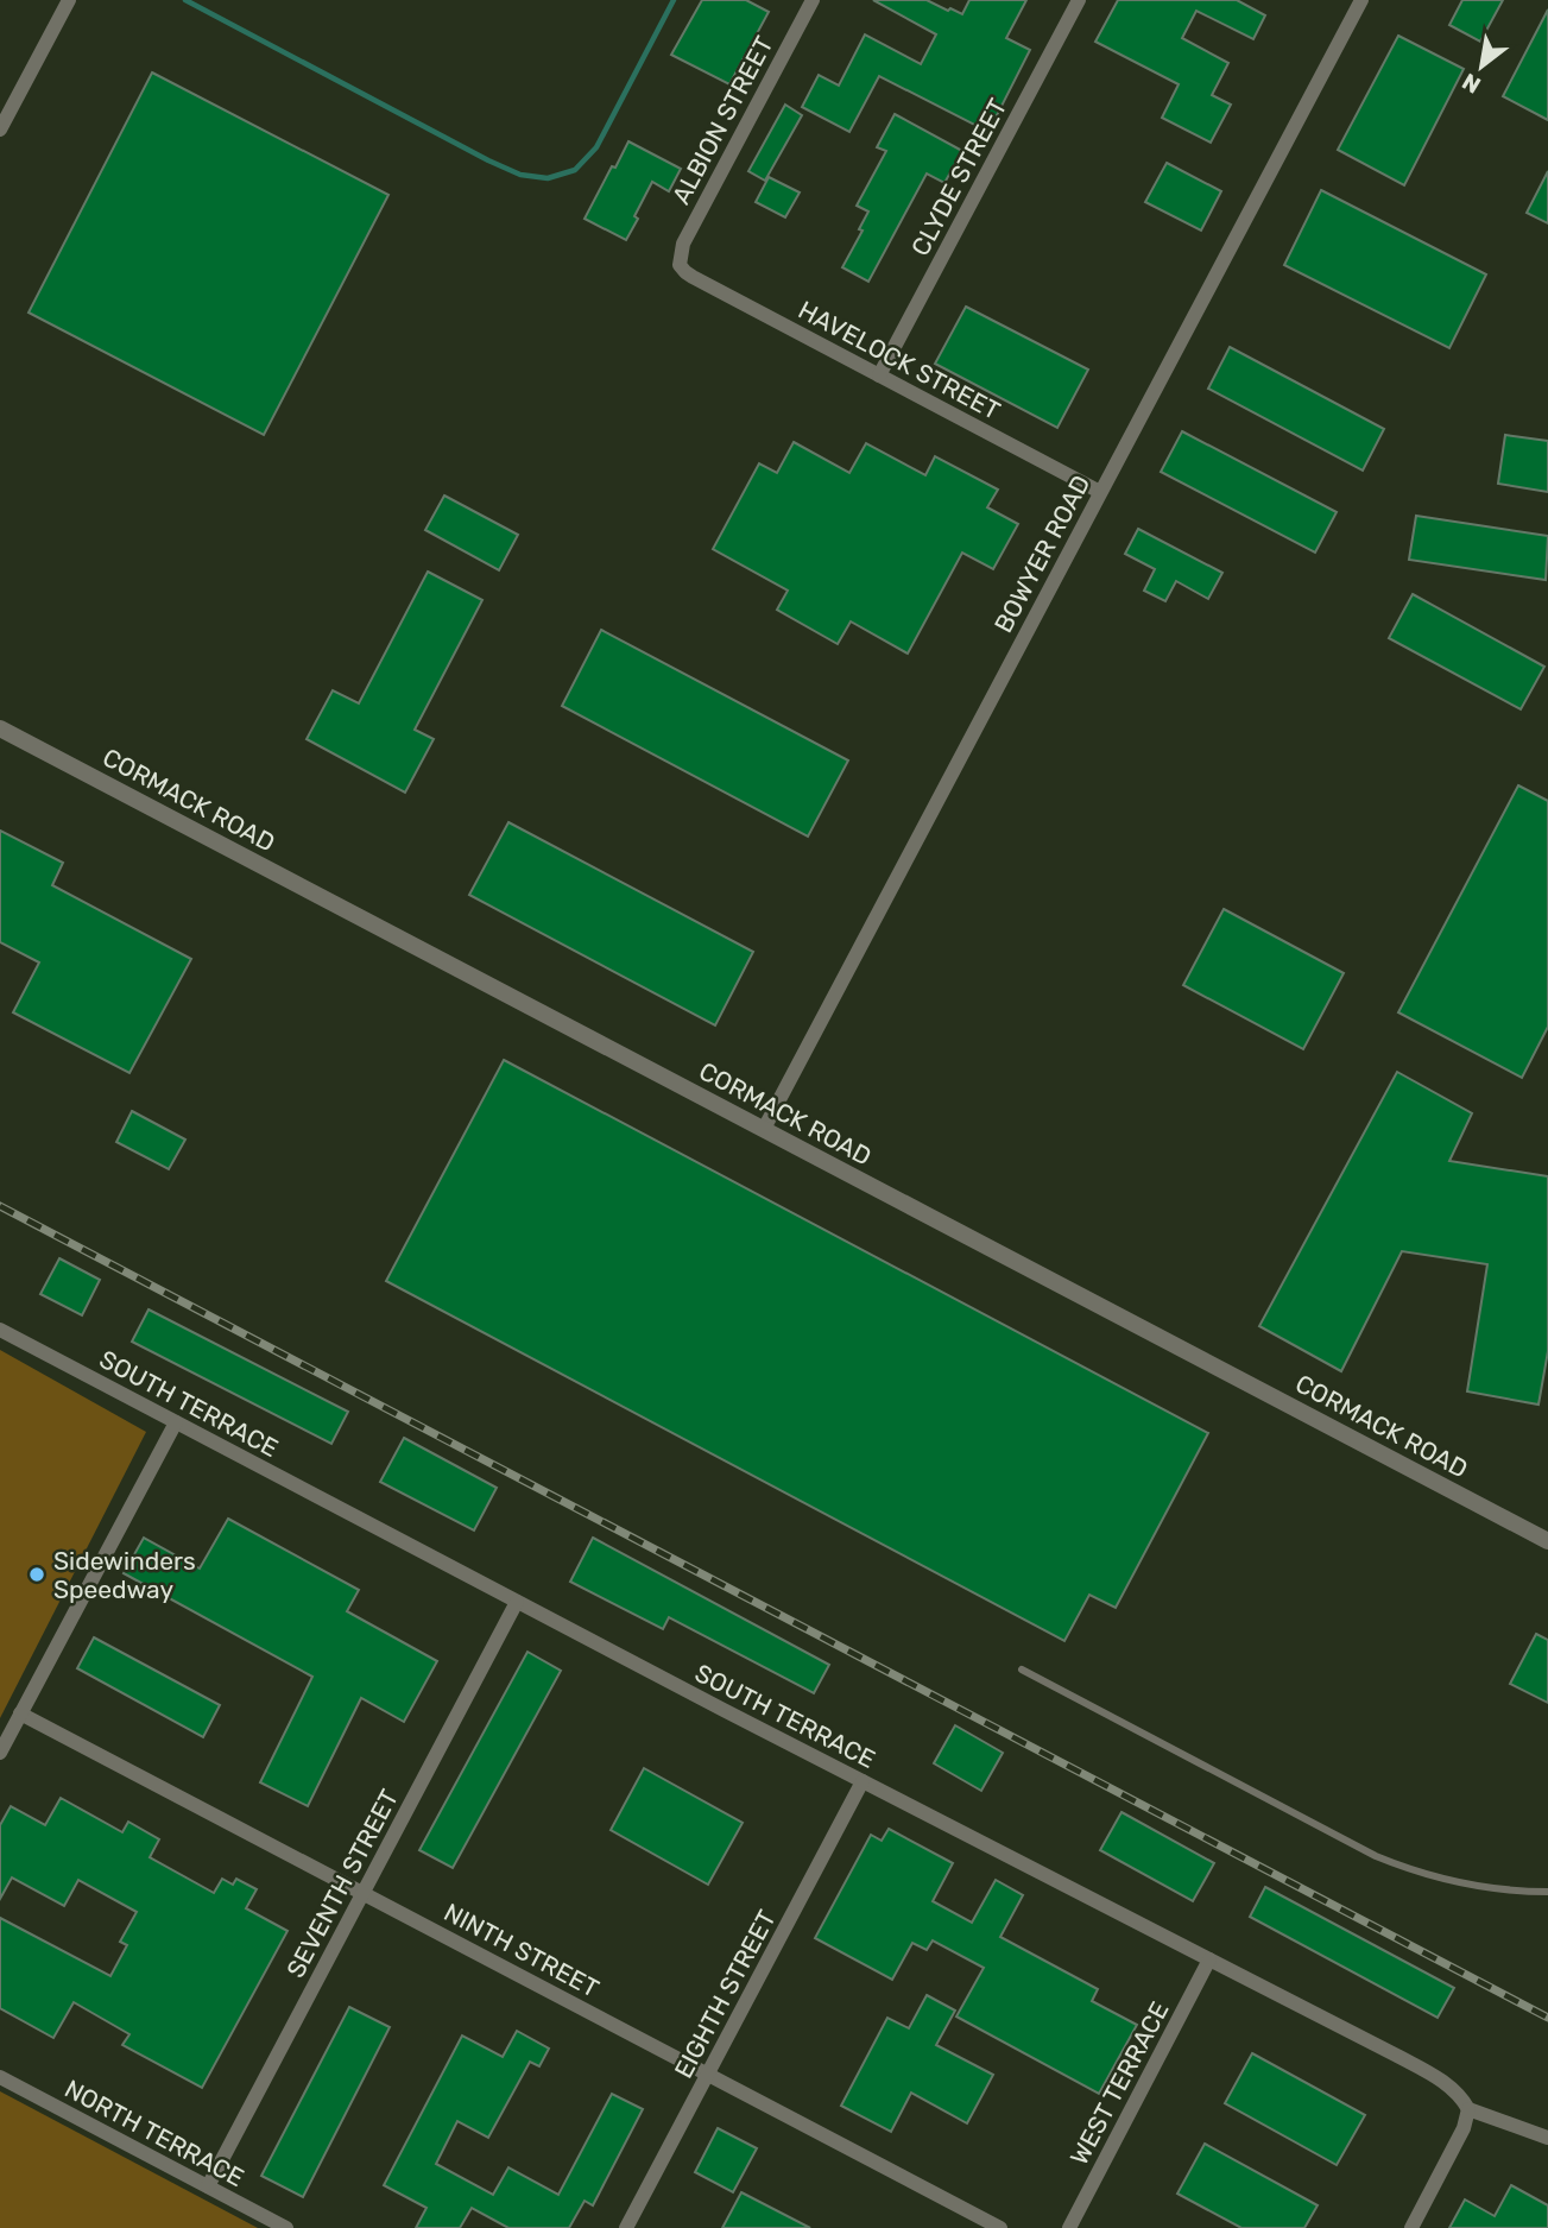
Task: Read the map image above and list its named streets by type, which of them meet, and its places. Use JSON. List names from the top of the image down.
{
  "streets": {
    "street": [
      "ALBION STREET",
      "CLYDE STREET",
      "HAVELOCK STREET",
      "BOWYER ROAD",
      "CORMACK ROAD",
      "SOUTH TERRACE",
      "SEVENTH STREET",
      "NINTH STREET",
      "EIGHTH STREET",
      "WEST TERRACE",
      "NORTH TERRACE"
    ]
  },
  "crossings": [
    ["ALBION STREET", "HAVELOCK STREET"],
    ["CLYDE STREET", "HAVELOCK STREET"],
    ["HAVELOCK STREET", "BOWYER ROAD"],
    ["BOWYER ROAD", "CORMACK ROAD"],
    ["SOUTH TERRACE", "SEVENTH STREET"],
    ["SOUTH TERRACE", "EIGHTH STREET"],
    ["SOUTH TERRACE", "WEST TERRACE"],
    ["SEVENTH STREET", "NINTH STREET"],
    ["SEVENTH STREET", "NORTH TERRACE"],
    ["NINTH STREET", "EIGHTH STREET"]
  ],
  "places": ["Sidewinders Speedway"],
  "north": "bottom left"
}
